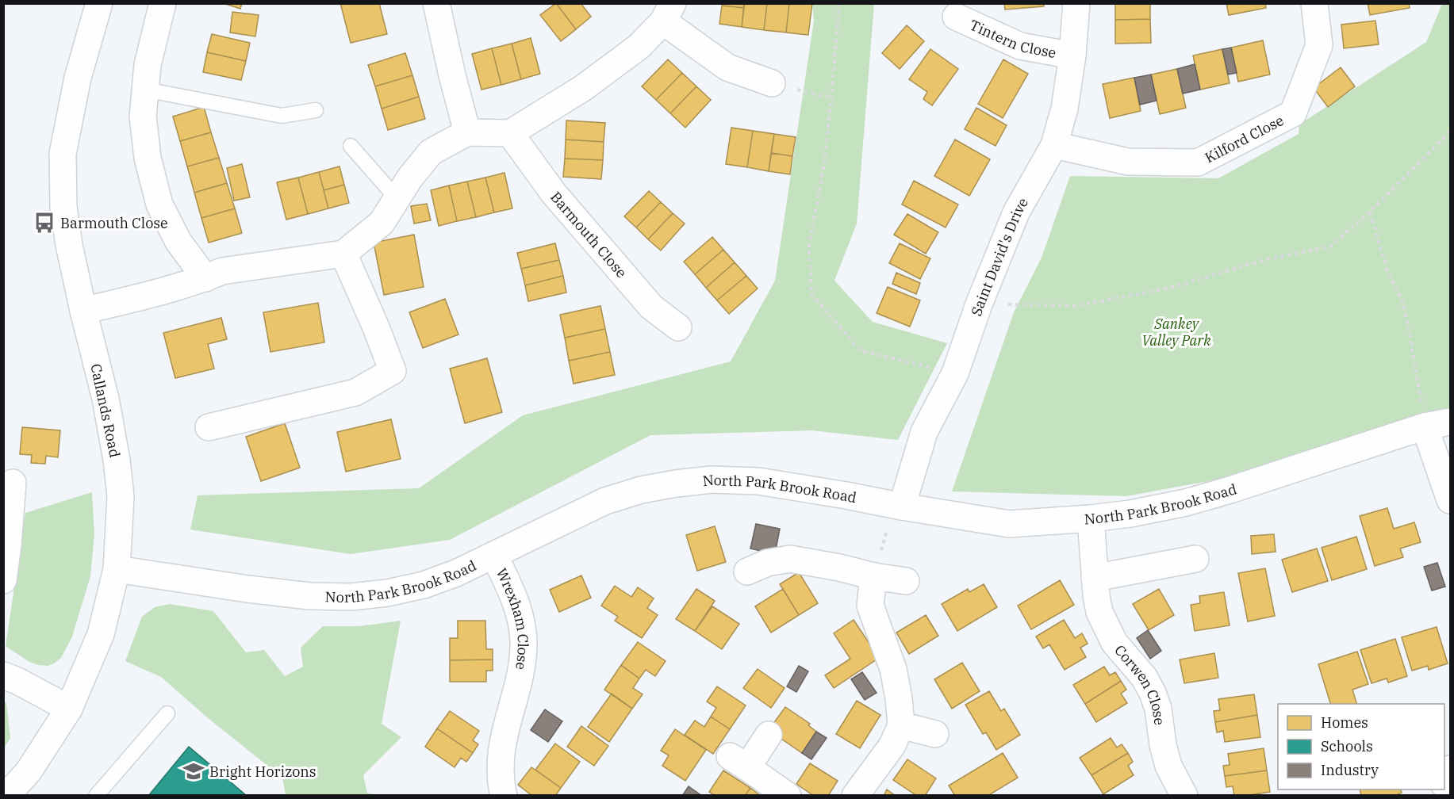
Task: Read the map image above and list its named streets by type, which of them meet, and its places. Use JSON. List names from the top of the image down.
{
  "streets": {
    "street": [
      "Tintern Close",
      "Kilford Close",
      "Barmouth Close",
      "Saint David's Drive",
      "Callands Road",
      "North Park Brook Road",
      "Wrexham Close",
      "Corwen Close"
    ]
  },
  "crossings": [
    ["Tintern Close", "Saint David's Drive"],
    ["Kilford Close", "Saint David's Drive"],
    ["Saint David's Drive", "North Park Brook Road"],
    ["Callands Road", "North Park Brook Road"],
    ["North Park Brook Road", "Wrexham Close"],
    ["North Park Brook Road", "Corwen Close"]
  ],
  "parks": ["Sankey Valley Park"],
  "places": {
    "bus stop": ["Barmouth Close"],
    "school or university": ["Bright Horizons"]
  },
  "legend": ["Homes", "Schools", "Industry"]
}
